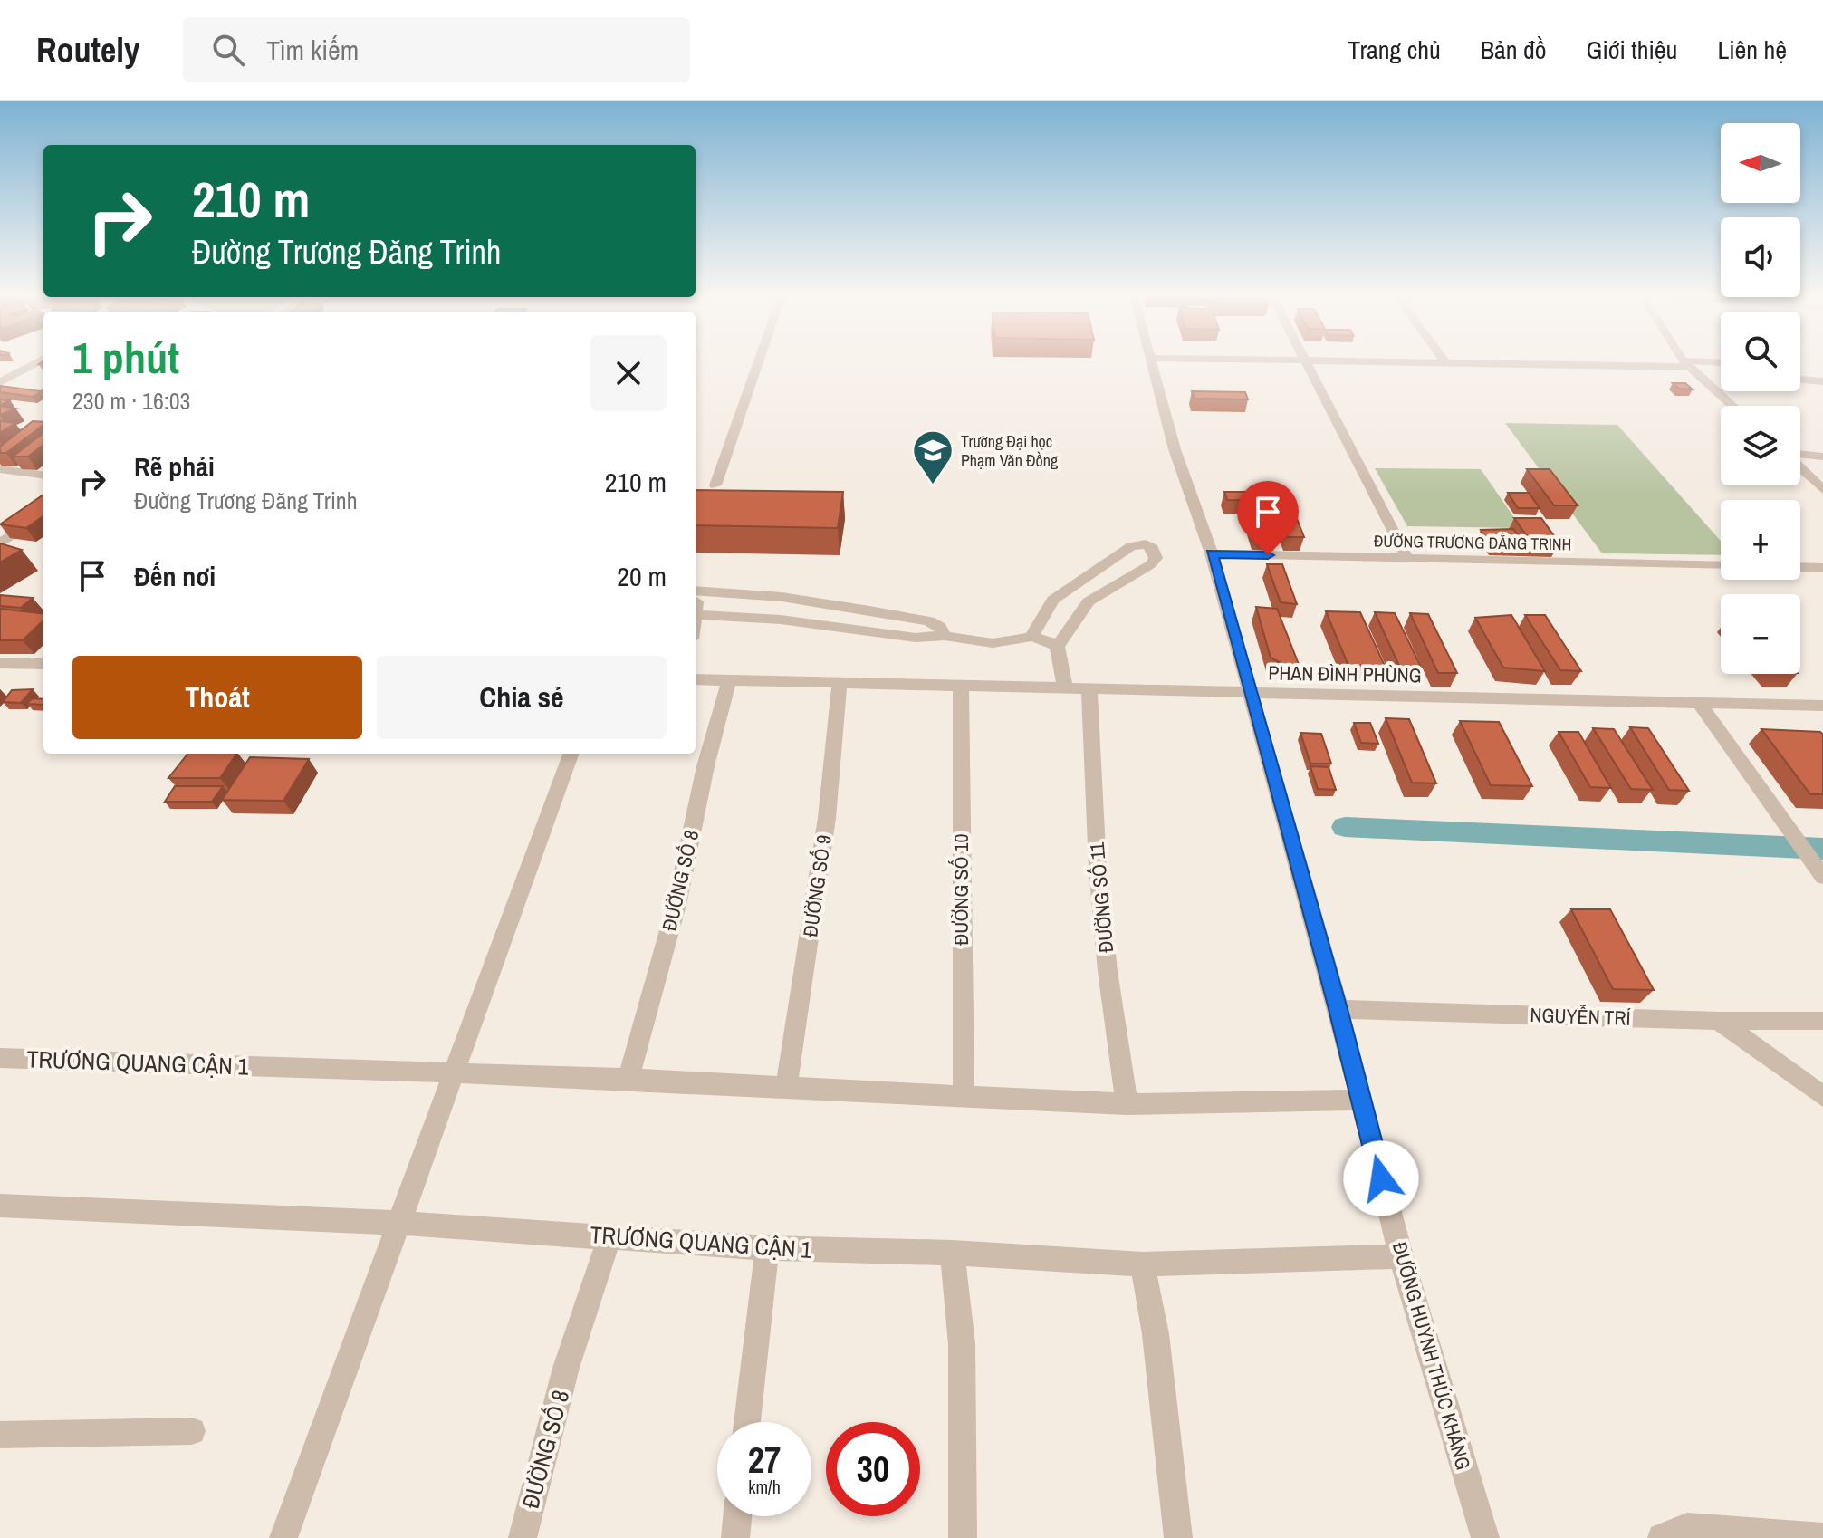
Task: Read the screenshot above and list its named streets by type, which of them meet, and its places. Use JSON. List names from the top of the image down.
{
  "streets": {
    "street": [
      "ĐƯỜNG TRƯƠNG ĐĂNG TRINH",
      "PHAN ĐÌNH PHÙNG",
      "ĐƯỜNG SỐ 8",
      "ĐƯỜNG SỐ 9",
      "ĐƯỜNG SỐ 10",
      "ĐƯỜNG SỐ 11",
      "NGUYỄN TRÍ",
      "TRƯƠNG QUANG CẬN 1",
      "ĐƯỜNG HUỲNH THÚC KHÁNG"
    ]
  },
  "crossings": [
    ["ĐƯỜNG TRƯƠNG ĐĂNG TRINH", "ĐƯỜNG HUỲNH THÚC KHÁNG"],
    ["PHAN ĐÌNH PHÙNG", "ĐƯỜNG SỐ 8"],
    ["PHAN ĐÌNH PHÙNG", "ĐƯỜNG SỐ 9"],
    ["PHAN ĐÌNH PHÙNG", "ĐƯỜNG SỐ 10"],
    ["PHAN ĐÌNH PHÙNG", "ĐƯỜNG SỐ 11"],
    ["PHAN ĐÌNH PHÙNG", "ĐƯỜNG HUỲNH THÚC KHÁNG"],
    ["ĐƯỜNG SỐ 8", "TRƯƠNG QUANG CẬN 1"],
    ["ĐƯỜNG SỐ 9", "TRƯƠNG QUANG CẬN 1"],
    ["ĐƯỜNG SỐ 10", "TRƯƠNG QUANG CẬN 1"],
    ["ĐƯỜNG SỐ 11", "TRƯƠNG QUANG CẬN 1"],
    ["NGUYỄN TRÍ", "ĐƯỜNG HUỲNH THÚC KHÁNG"],
    ["TRƯƠNG QUANG CẬN 1", "ĐƯỜNG HUỲNH THÚC KHÁNG"]
  ],
  "places": {
    "school or university": ["Trường Đại học Phạm Văn Đồng"]
  },
  "north": "left",
  "page": {
    "header": "Routely",
    "search": "Tìm kiếm",
    "nav": [
      "Trang chủ",
      "Bản đồ",
      "Giới thiệu",
      "Liên hệ"
    ],
    "map_buttons": ["+", "−"],
    "turn": ["210 m", "Đường Trương Đăng Trinh"],
    "heading": ["1 phút", "230 m · 16:03"],
    "list": [
      {
        "name": "Rẽ phải",
        "note": "Đường Trương Đăng Trinh",
        "value": "210 m"
      },
      {
        "name": "Đến nơi",
        "value": "20 m"
      }
    ],
    "buttons": ["Thoát", "Chia sẻ"],
    "speed": "27 km/h",
    "limit": "30"
  }
}
